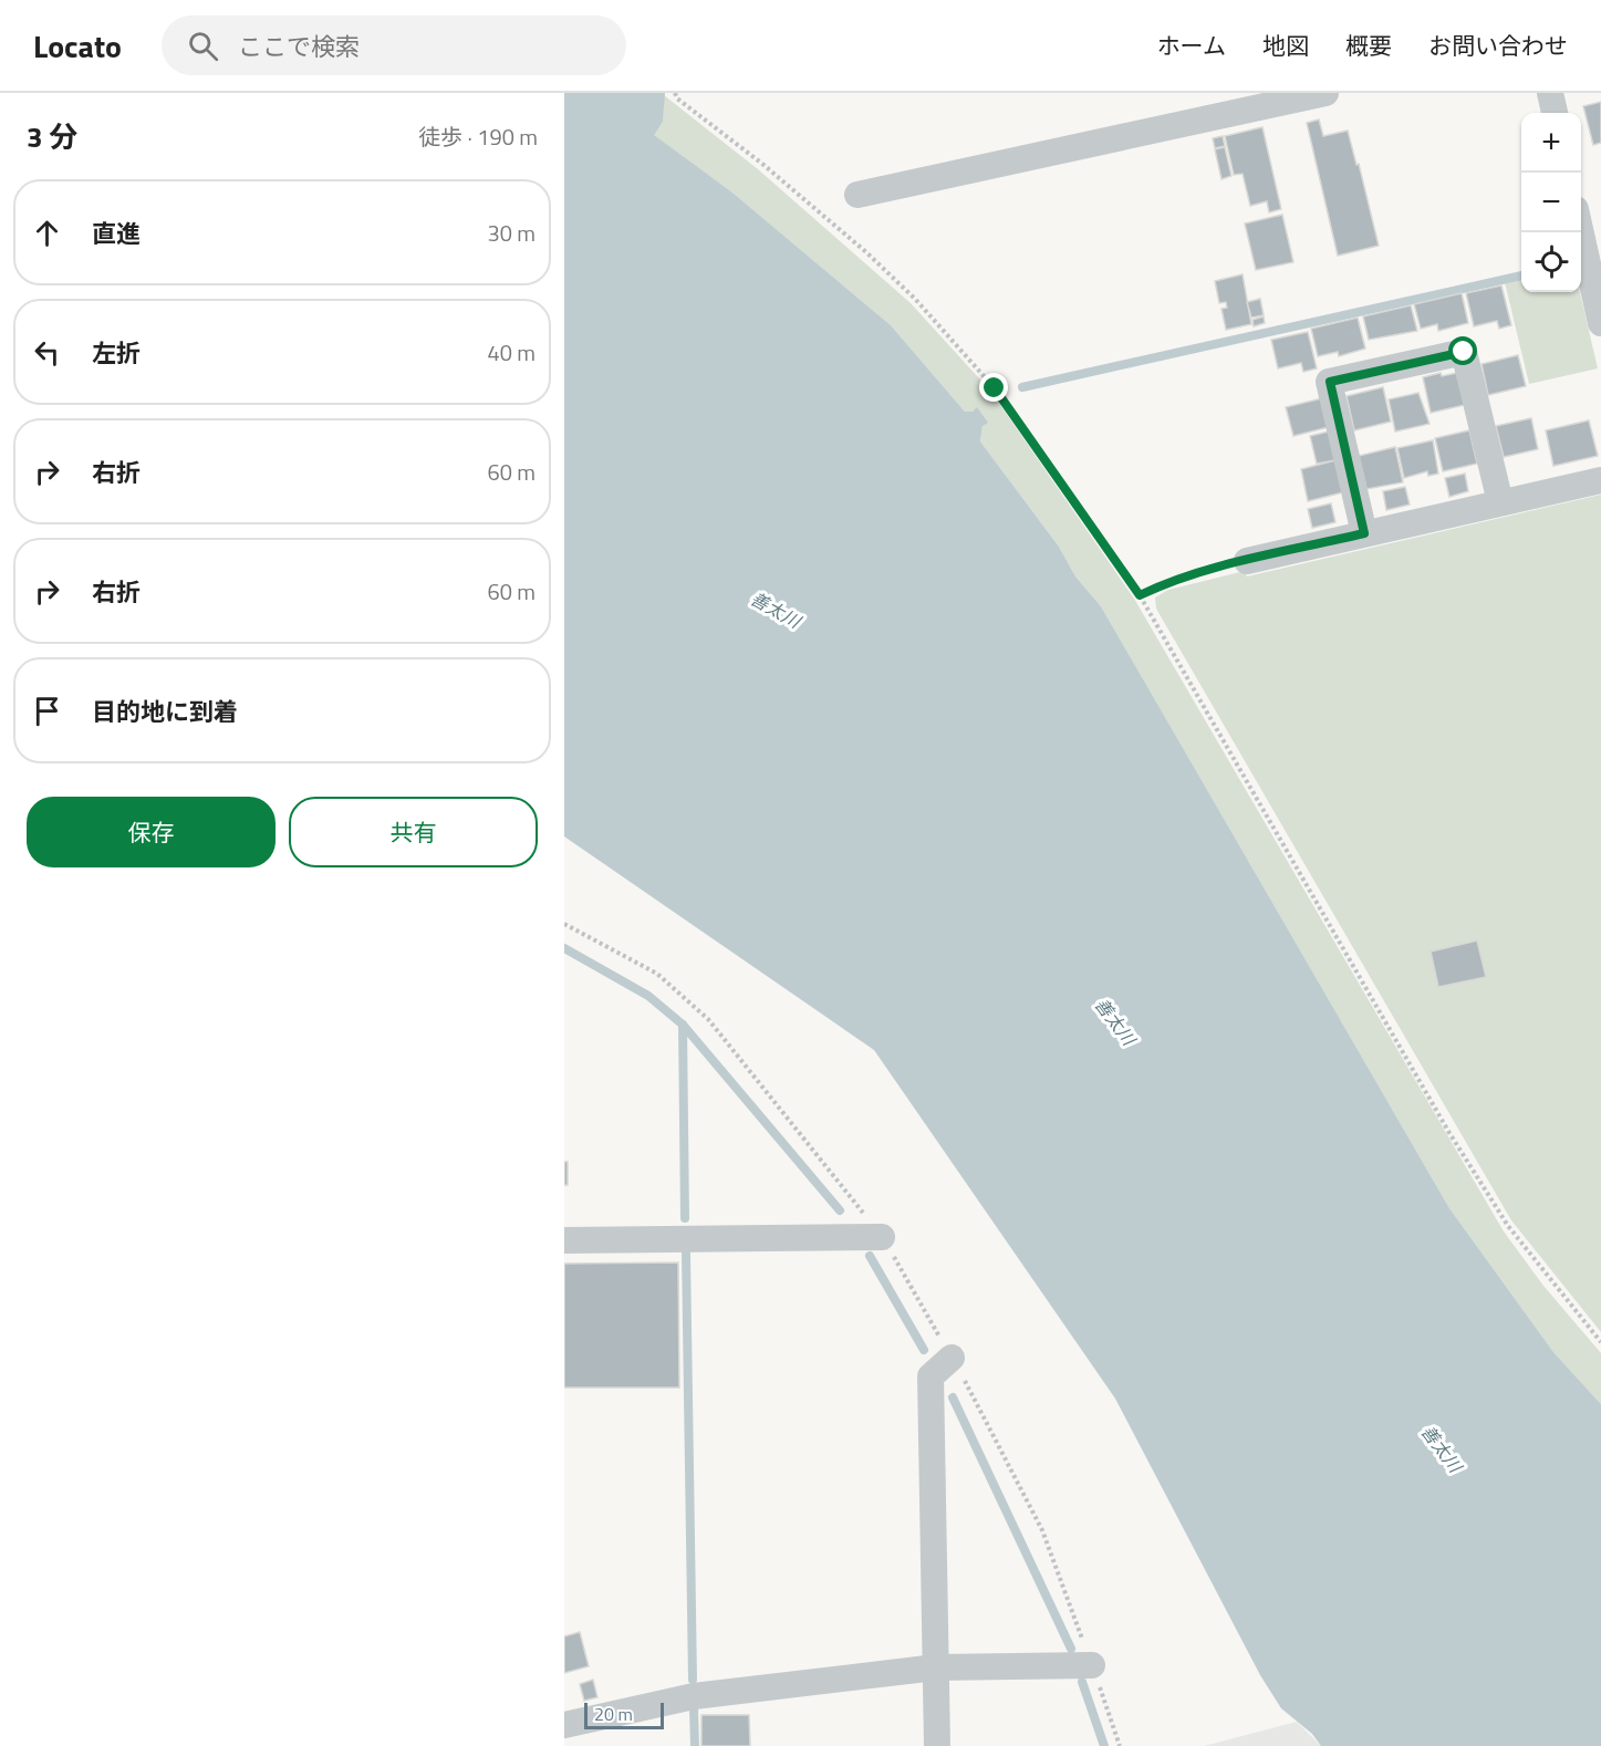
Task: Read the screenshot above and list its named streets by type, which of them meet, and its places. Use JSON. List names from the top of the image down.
{
  "water": ["善太川"],
  "scale_bar": "20 m",
  "page": {
    "header": "Locato",
    "search": "ここで検索",
    "nav": [
      "ホーム",
      "地図",
      "概要",
      "お問い合わせ"
    ],
    "heading": ["3 分", "徒歩 · 190 m"],
    "map_buttons": ["+", "−"],
    "list": [
      ["直進", "30 m"],
      ["左折", "40 m"],
      ["右折", "60 m"],
      ["右折", "60 m"],
      "目的地に到着"
    ],
    "buttons": ["保存", "共有"],
    "scale": "20 m"
  }
}
